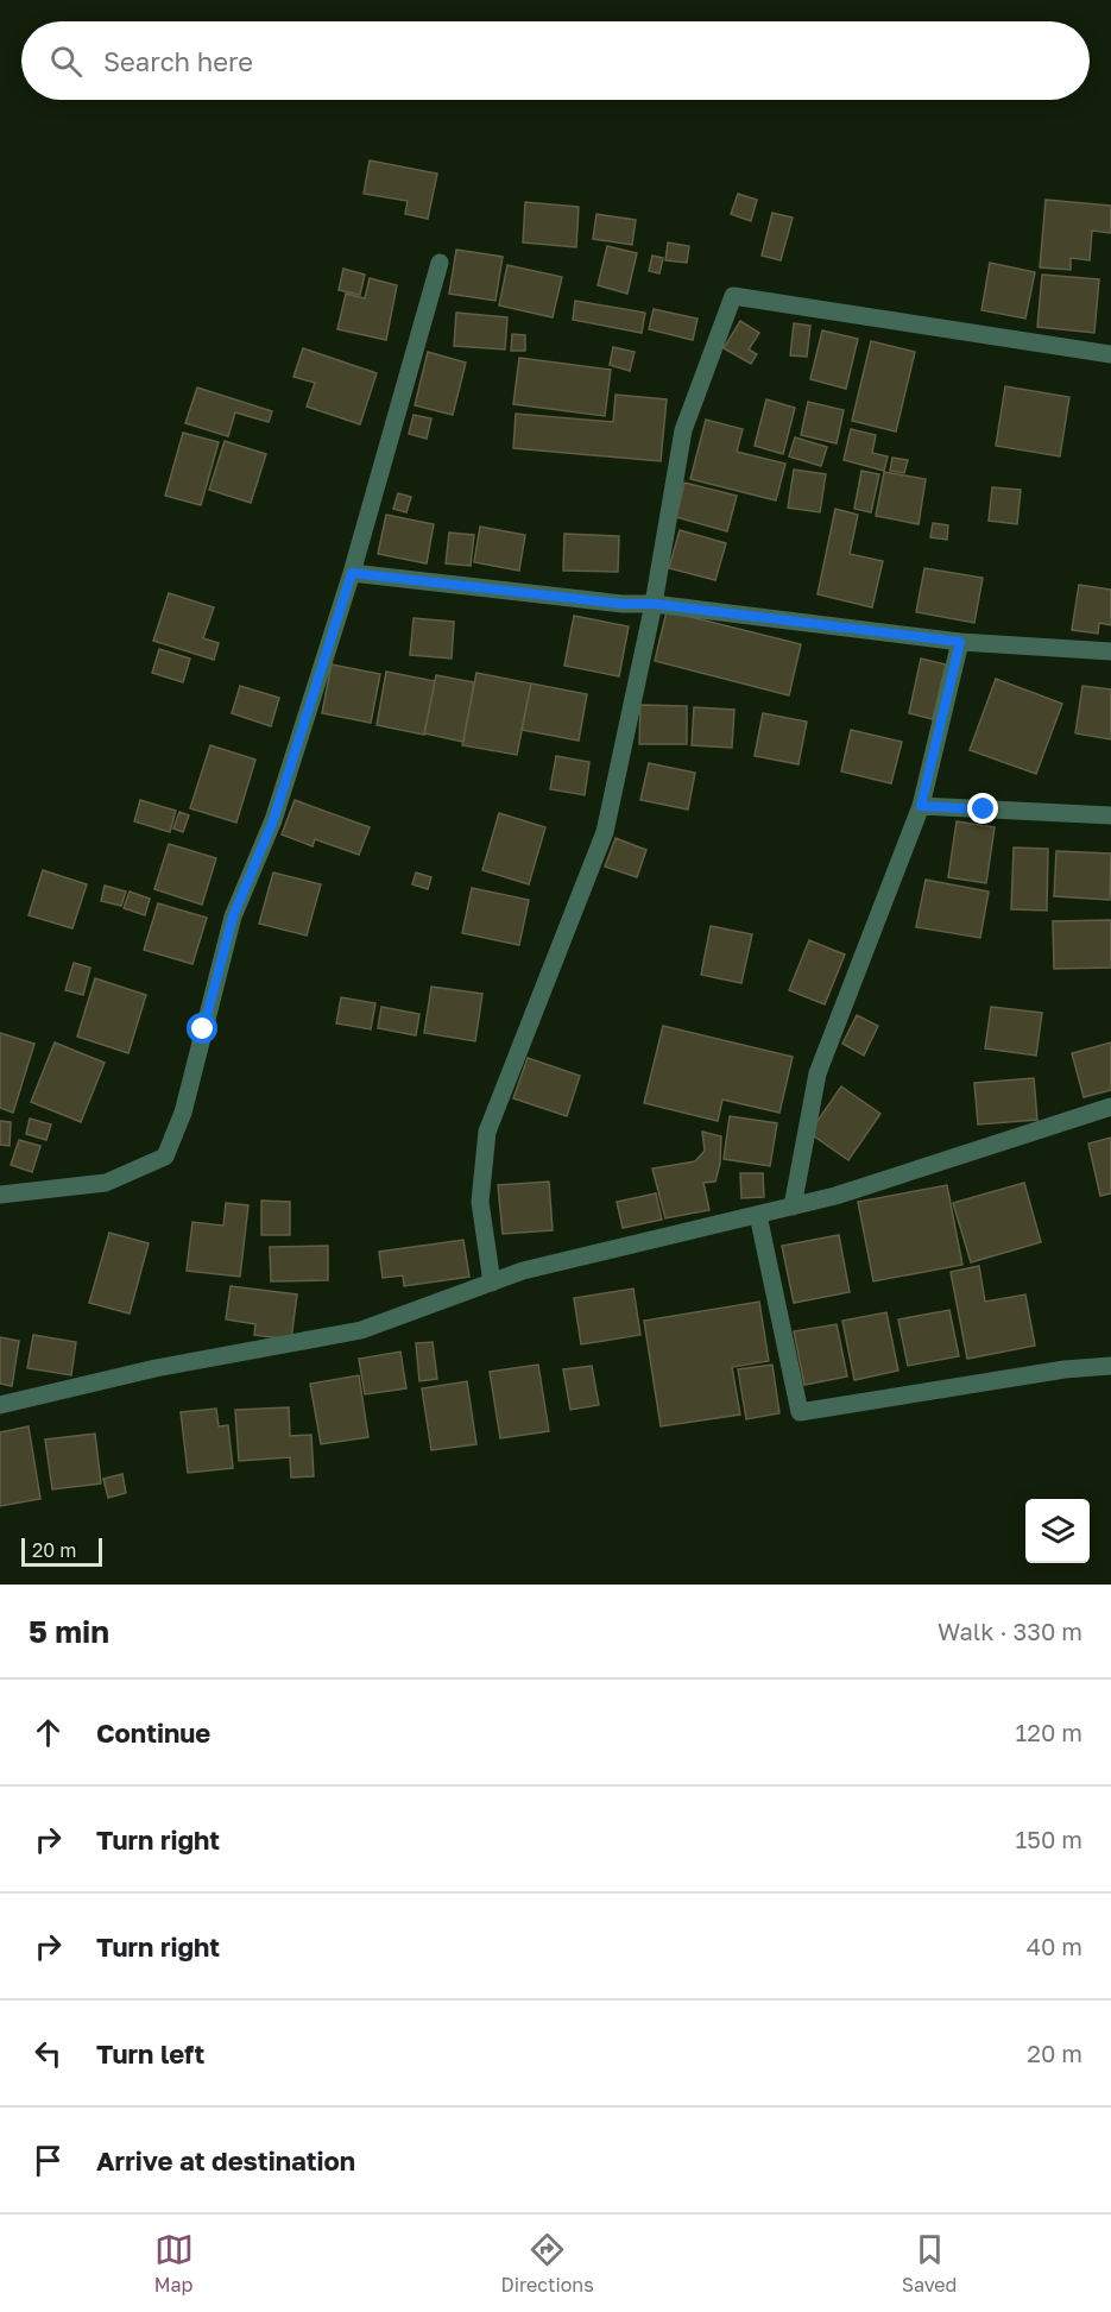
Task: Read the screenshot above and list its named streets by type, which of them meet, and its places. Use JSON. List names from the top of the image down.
{
  "scale_bar": "20 m",
  "page": {
    "search": "Search here",
    "scale": "20 m",
    "heading": ["5 min", "Walk · 330 m"],
    "list": [
      ["Continue", "120 m"],
      ["Turn right", "150 m"],
      ["Turn right", "40 m"],
      ["Turn left", "20 m"],
      "Arrive at destination"
    ],
    "nav": ["Map", "Directions", "Saved"]
  }
}
